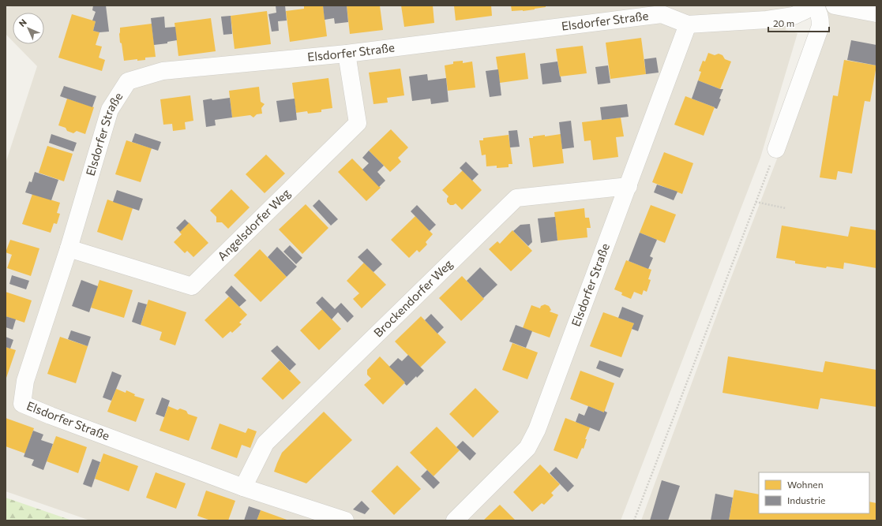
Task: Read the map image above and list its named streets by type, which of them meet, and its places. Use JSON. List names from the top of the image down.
{
  "streets": {
    "street": ["Elsdorfer Straße", "Angelsdorfer Weg", "Brockendorfer Weg"]
  },
  "crossings": [
    ["Elsdorfer Straße", "Angelsdorfer Weg"],
    ["Elsdorfer Straße", "Brockendorfer Weg"]
  ],
  "legend": ["Wohnen", "Industrie"],
  "scale_bar": "20 m",
  "north": "top left"
}
